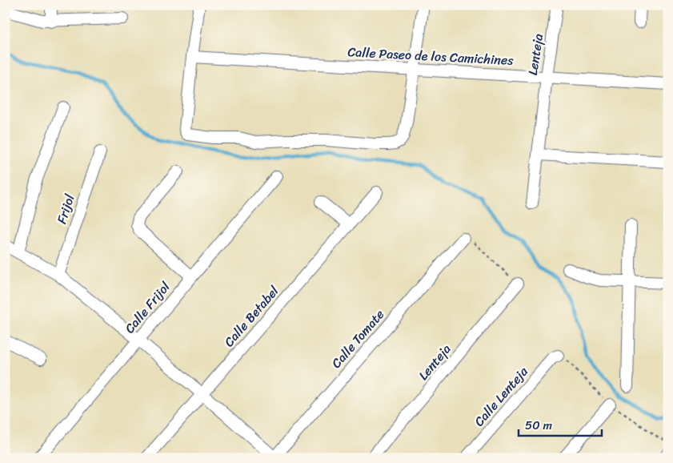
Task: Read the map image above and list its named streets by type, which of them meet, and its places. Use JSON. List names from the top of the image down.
{
  "streets": {
    "street": [
      "Lenteja",
      "Calle Paseo de los Camichines",
      "Frijol",
      "Calle Frijol",
      "Calle Betabel",
      "Calle Tomate",
      "Calle Lenteja"
    ]
  },
  "crossings": [
    ["Lenteja", "Calle Paseo de los Camichines"]
  ],
  "scale_bar": "50 m"
}
